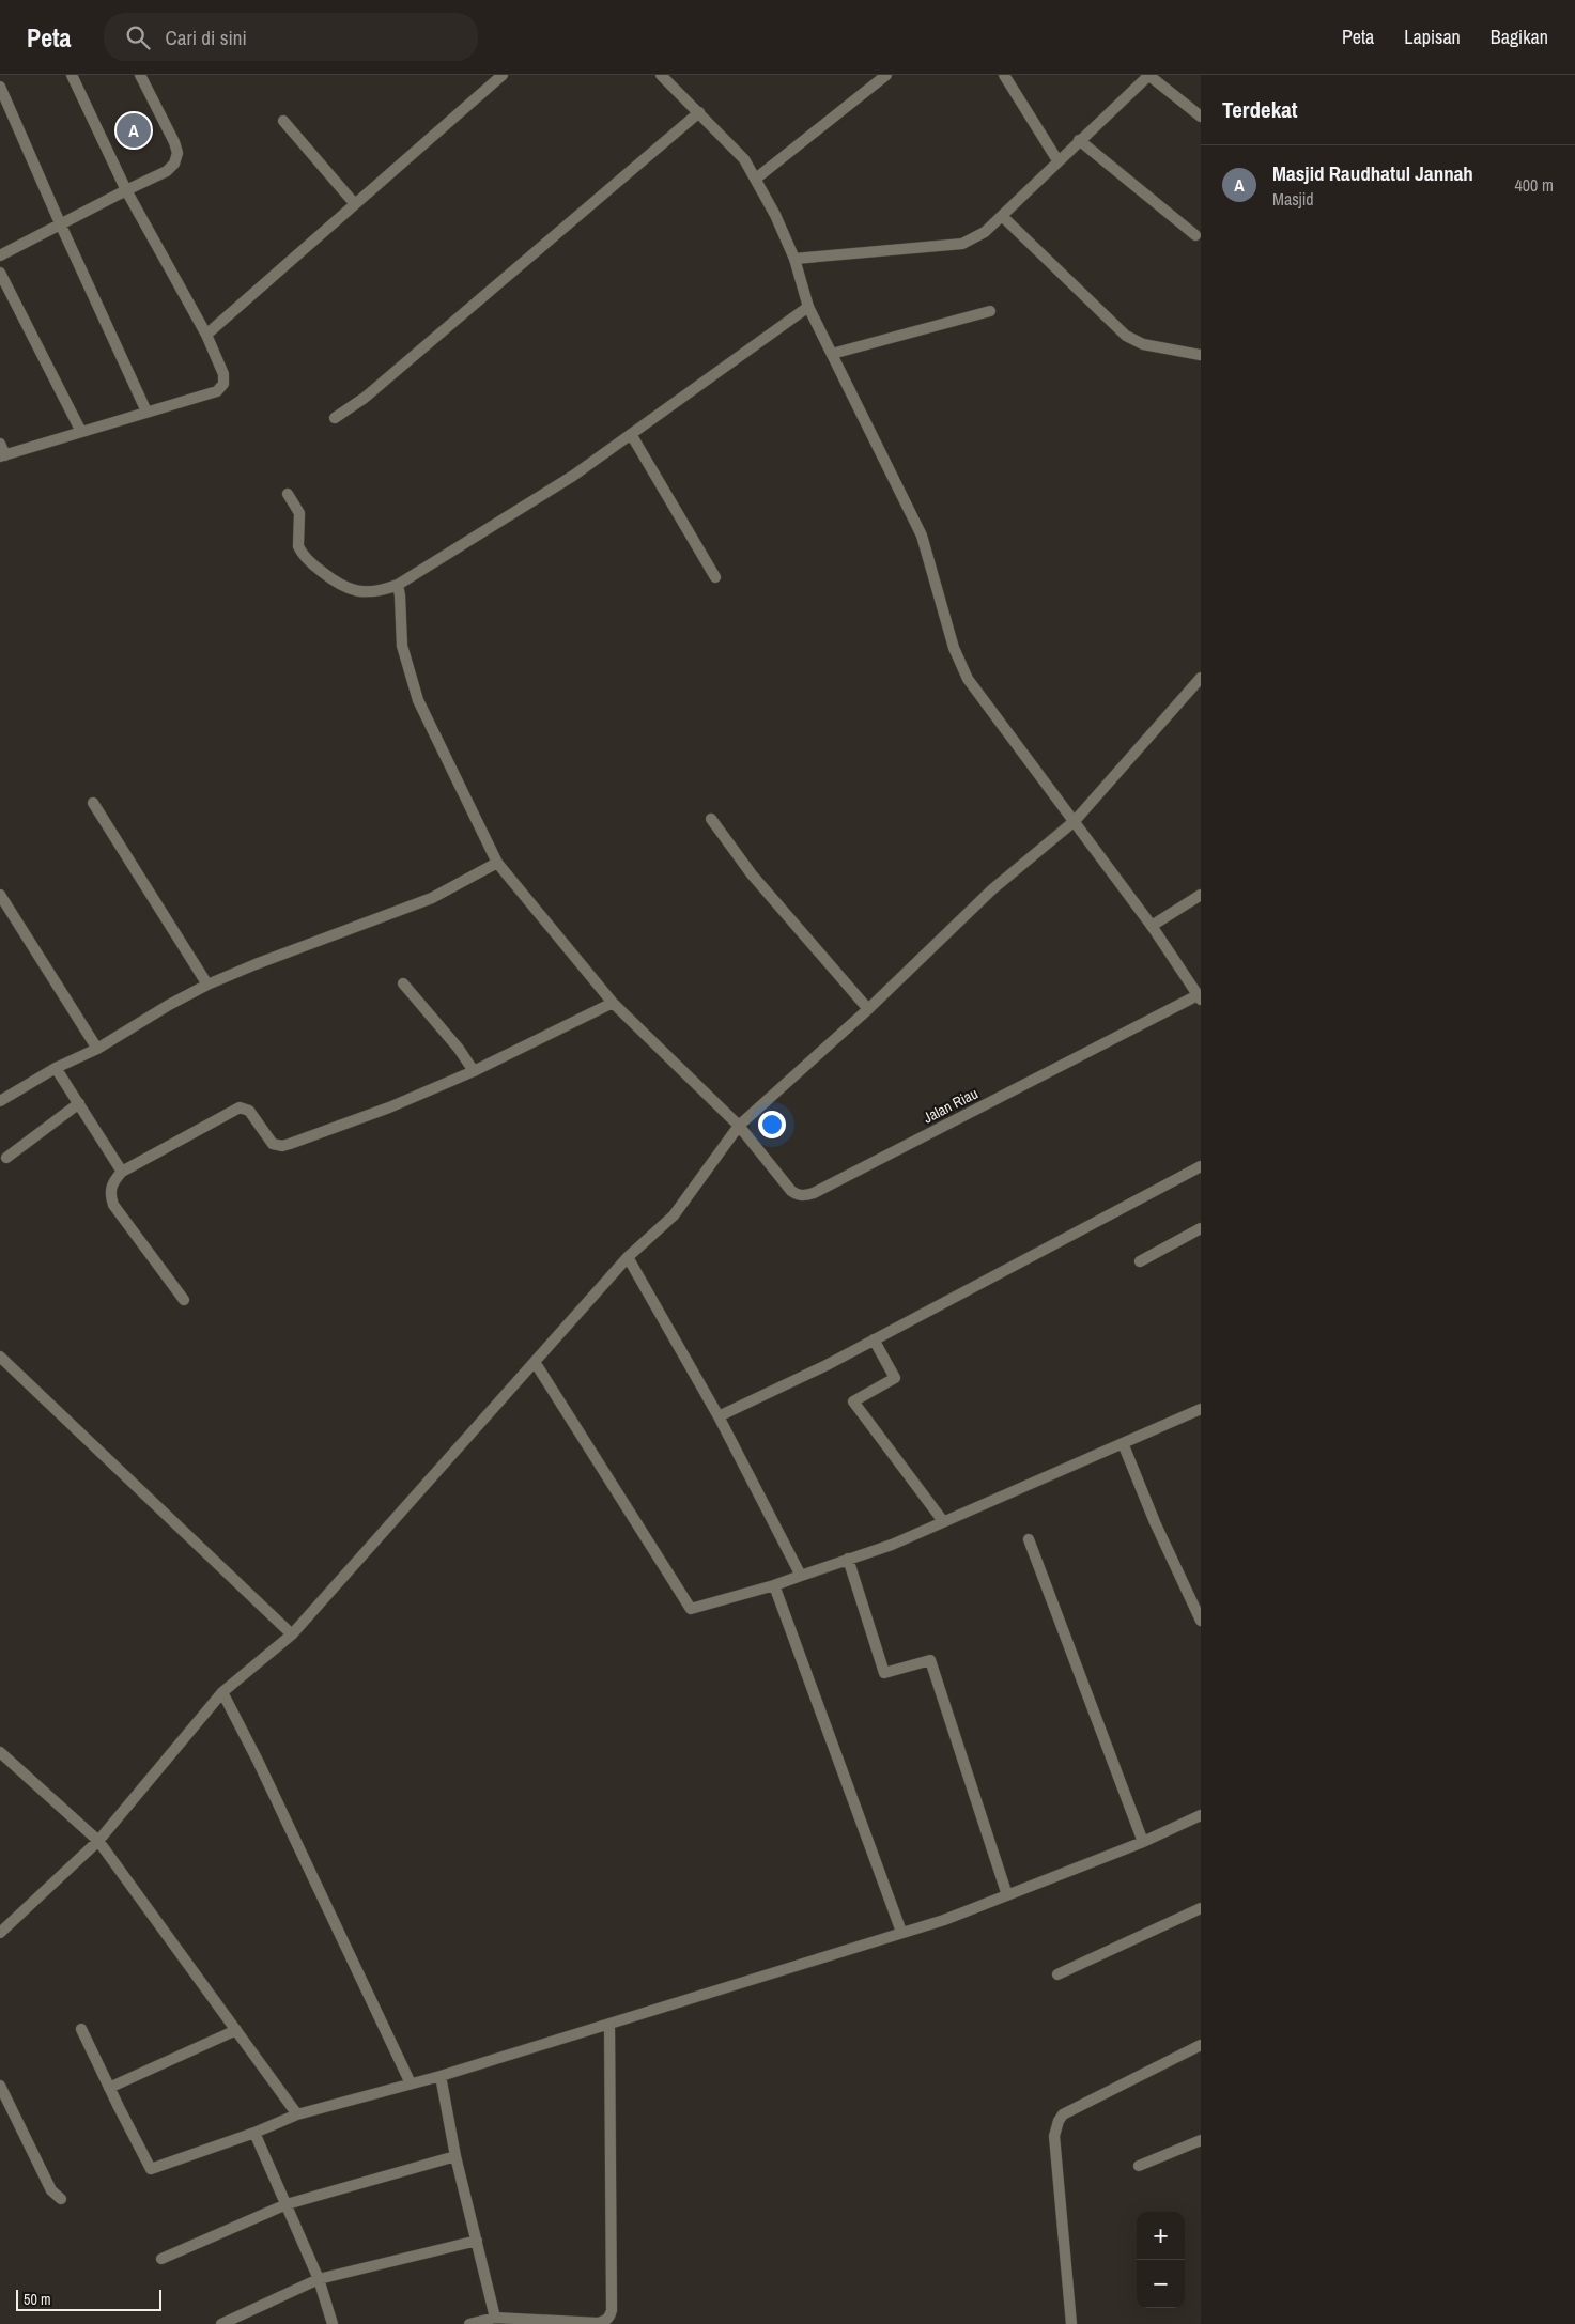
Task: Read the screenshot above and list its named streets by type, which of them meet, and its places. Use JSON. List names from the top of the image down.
{
  "streets": {
    "street": ["Jalan Riau"]
  },
  "scale_bar": "50 m",
  "page": {
    "header": "Peta",
    "search": "Cari di sini",
    "nav": ["Peta", "Lapisan", "Bagikan"],
    "heading": "Terdekat",
    "pins": "A",
    "list": [
      {
        "mark": "A",
        "name": "Masjid Raudhatul Jannah",
        "note": "Masjid",
        "value": "400 m"
      }
    ],
    "map_buttons": ["+", "−"],
    "scale": "50 m"
  }
}
